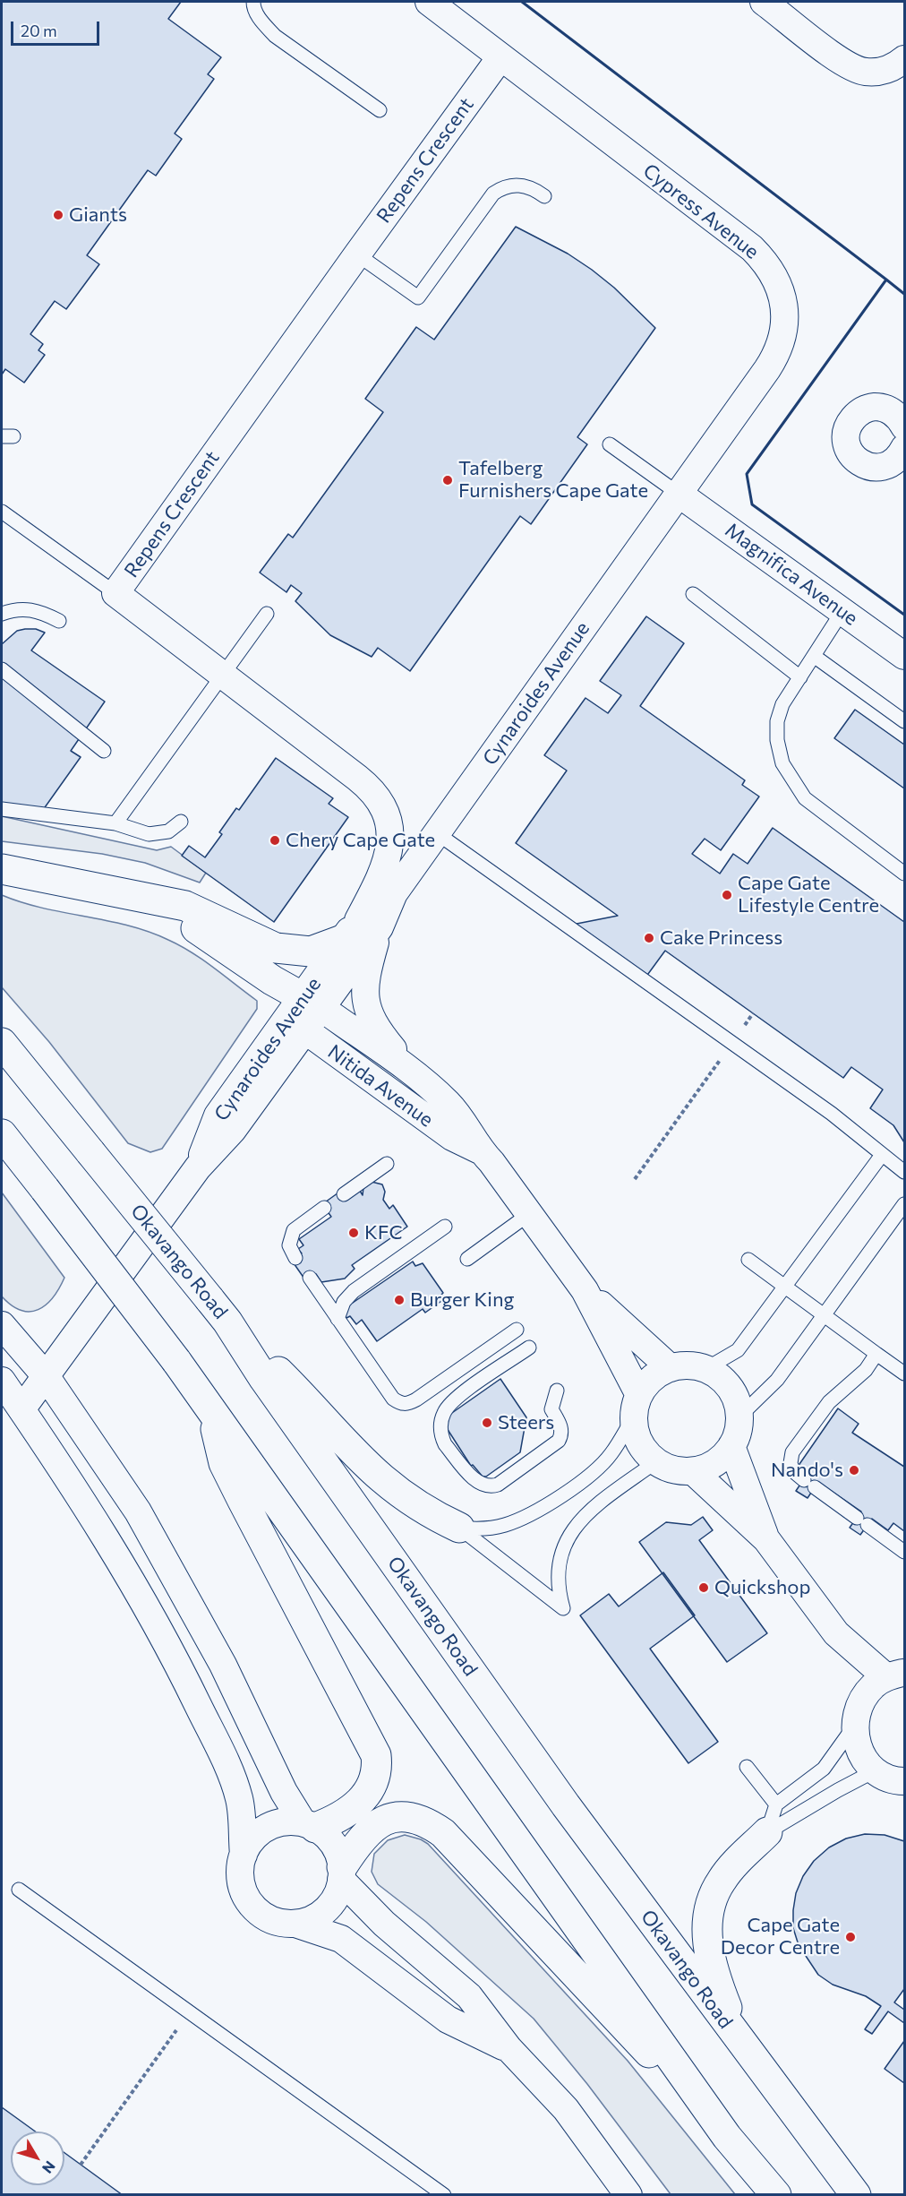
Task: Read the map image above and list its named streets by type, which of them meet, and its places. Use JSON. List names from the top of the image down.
{
  "streets": {
    "main road": ["Okavango Road"],
    "street": [
      "Repens Crescent",
      "Cypress Avenue",
      "Magnifica Avenue",
      "Cynaroides Avenue",
      "Nitida Avenue"
    ]
  },
  "crossings": [
    ["Repens Crescent", "Cypress Avenue"],
    ["Repens Crescent", "Cynaroides Avenue"],
    ["Repens Crescent", "Nitida Avenue"],
    ["Cypress Avenue", "Magnifica Avenue"],
    ["Cypress Avenue", "Cynaroides Avenue"],
    ["Magnifica Avenue", "Cynaroides Avenue"],
    ["Cynaroides Avenue", "Nitida Avenue"]
  ],
  "places": [
    "Giants",
    "Tafelberg Furnishers Cape Gate",
    "Chery Cape Gate",
    "Cape Gate Lifestyle Centre",
    "Cake Princess",
    "KFC",
    "Burger King",
    "Steers",
    "Nando's",
    "Quickshop",
    "Cape Gate Decor Centre"
  ],
  "scale_bar": "20 m",
  "north": "bottom right"
}
